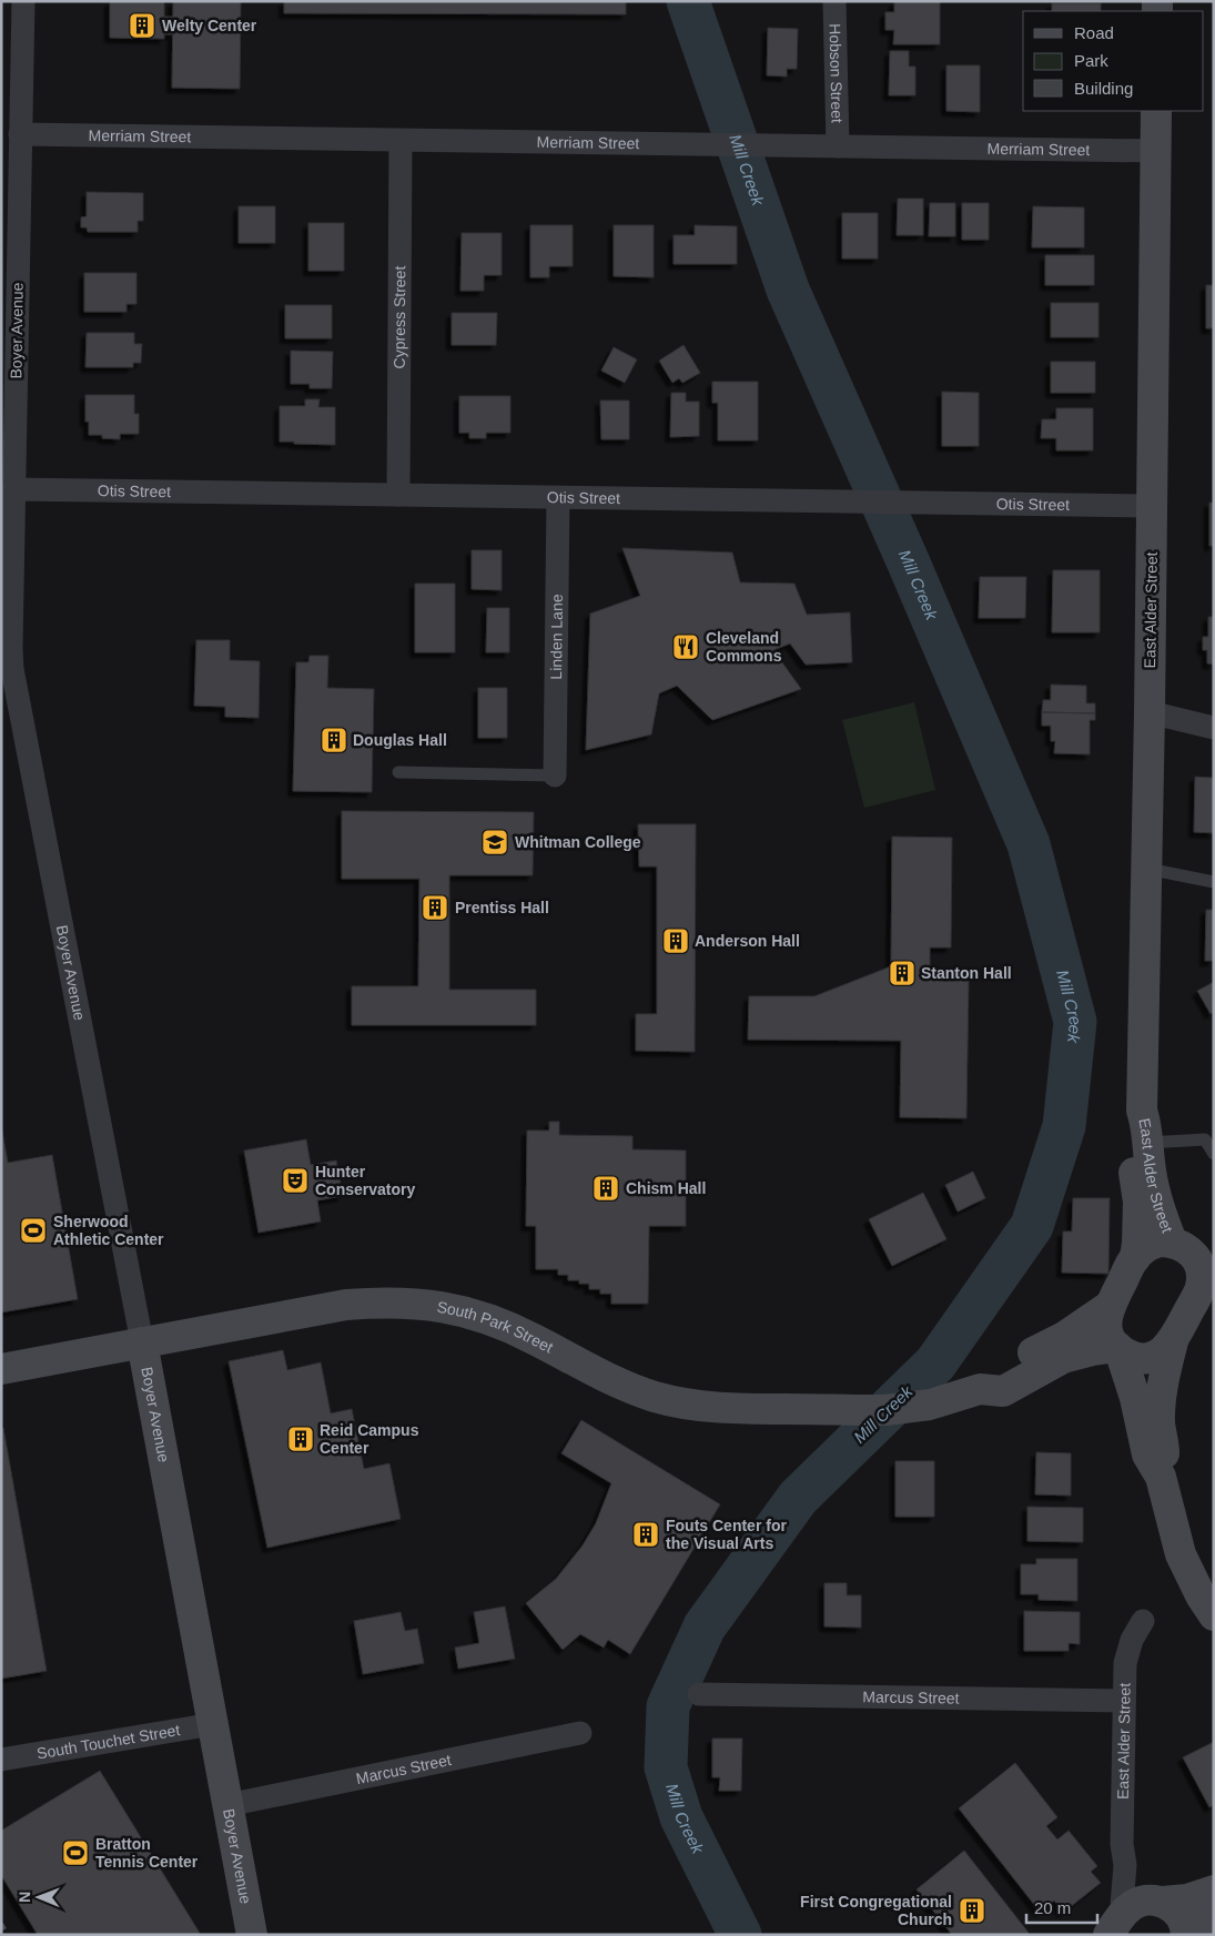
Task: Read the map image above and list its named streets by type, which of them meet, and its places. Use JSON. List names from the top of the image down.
{
  "streets": {
    "main road": ["Boyer Avenue", "East Alder Street", "South Park Street"],
    "street": [
      "Hobson Street",
      "Merriam Street",
      "Cypress Street",
      "Otis Street",
      "Linden Lane",
      "Marcus Street",
      "South Touchet Street"
    ]
  },
  "crossings": [
    ["Hobson Street", "Merriam Street"],
    ["Merriam Street", "Cypress Street"],
    ["Merriam Street", "Boyer Avenue"],
    ["Merriam Street", "East Alder Street"],
    ["Cypress Street", "Otis Street"],
    ["Boyer Avenue", "Otis Street"],
    ["Boyer Avenue", "South Park Street"],
    ["Boyer Avenue", "Marcus Street"],
    ["Boyer Avenue", "South Touchet Street"],
    ["Otis Street", "East Alder Street"],
    ["Otis Street", "Linden Lane"],
    ["East Alder Street", "South Park Street"],
    ["East Alder Street", "Marcus Street"]
  ],
  "water": ["Mill Creek"],
  "places": {
    "building": [
      "Welty Center",
      "Douglas Hall",
      "Prentiss Hall",
      "Anderson Hall",
      "Stanton Hall",
      "Chism Hall",
      "Reid Campus Center",
      "Fouts Center for the Visual Arts",
      "First Congregational Church"
    ],
    "restaurant": ["Cleveland Commons"],
    "school or university": ["Whitman College"],
    "theatre": ["Hunter Conservatory"],
    "sports": ["Sherwood Athletic Center", "Bratton Tennis Center"]
  },
  "legend": ["Road", "Park", "Building"],
  "scale_bar": "20 m",
  "north": "left"
}
